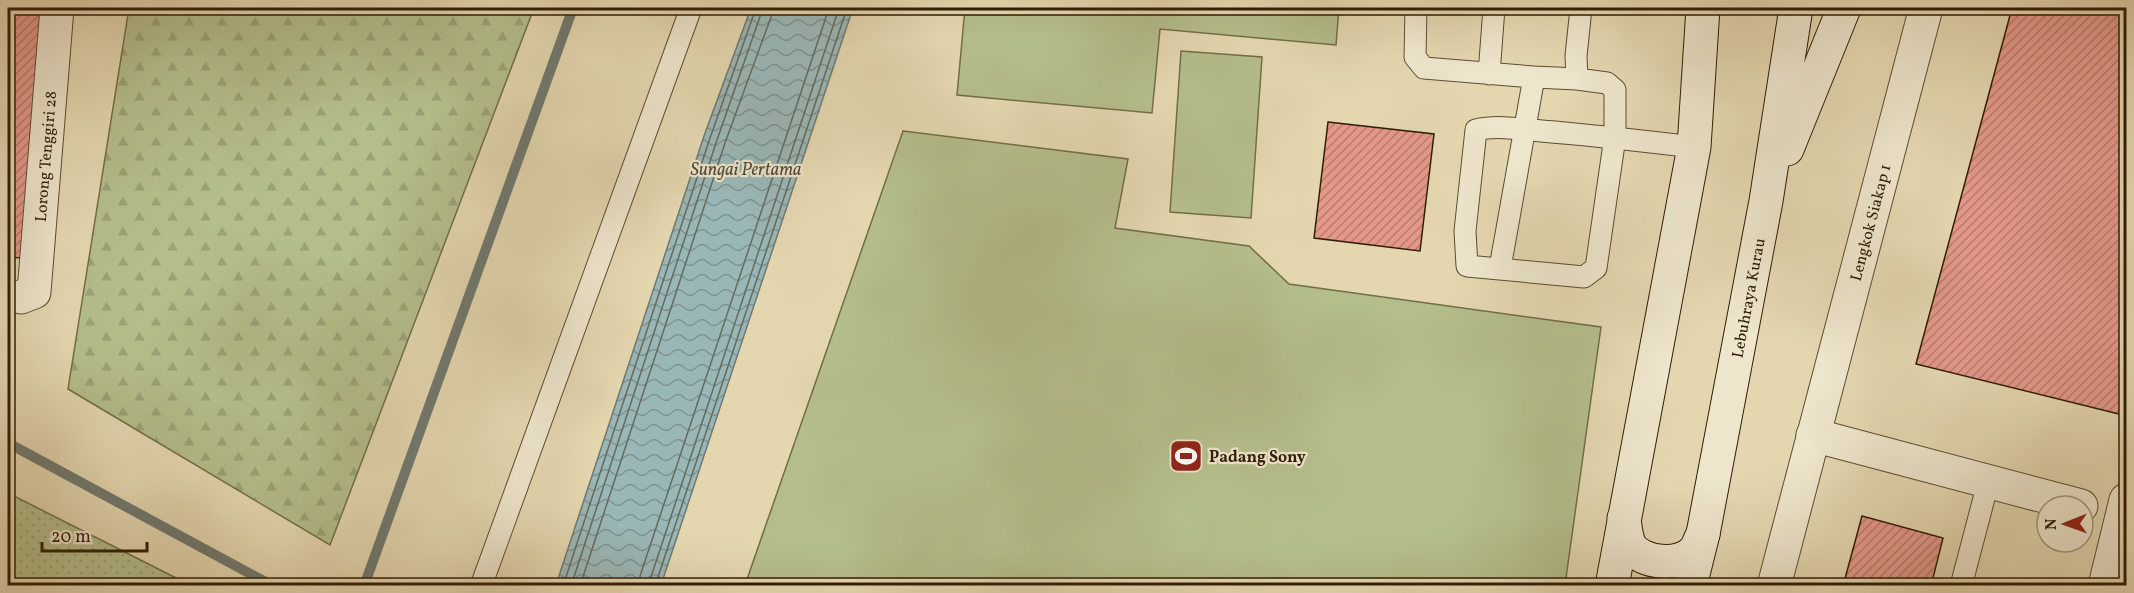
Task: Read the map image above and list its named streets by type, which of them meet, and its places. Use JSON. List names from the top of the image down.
{
  "streets": {
    "street": ["Lorong Tenggiri 28", "Lengkok Siakap 1", "Lebuhraya Kurau"]
  },
  "water": ["Sungai Pertama"],
  "places": {
    "sports": ["Padang Sony"]
  },
  "scale_bar": "20 m",
  "north": "left"
}
